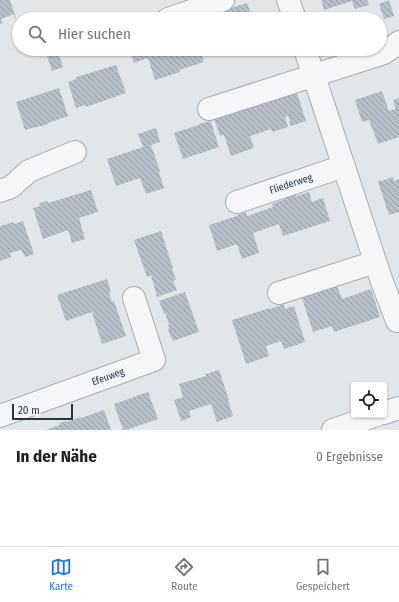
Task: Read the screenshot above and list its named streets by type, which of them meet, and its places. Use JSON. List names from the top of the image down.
{
  "streets": {
    "street": ["Fliederweg", "Efeuweg"]
  },
  "scale_bar": "20 m",
  "page": {
    "search": "Hier suchen",
    "scale": "20 m",
    "heading": ["In der Nähe", "0 Ergebnisse"],
    "nav": ["Karte", "Route", "Gespeichert"]
  }
}
